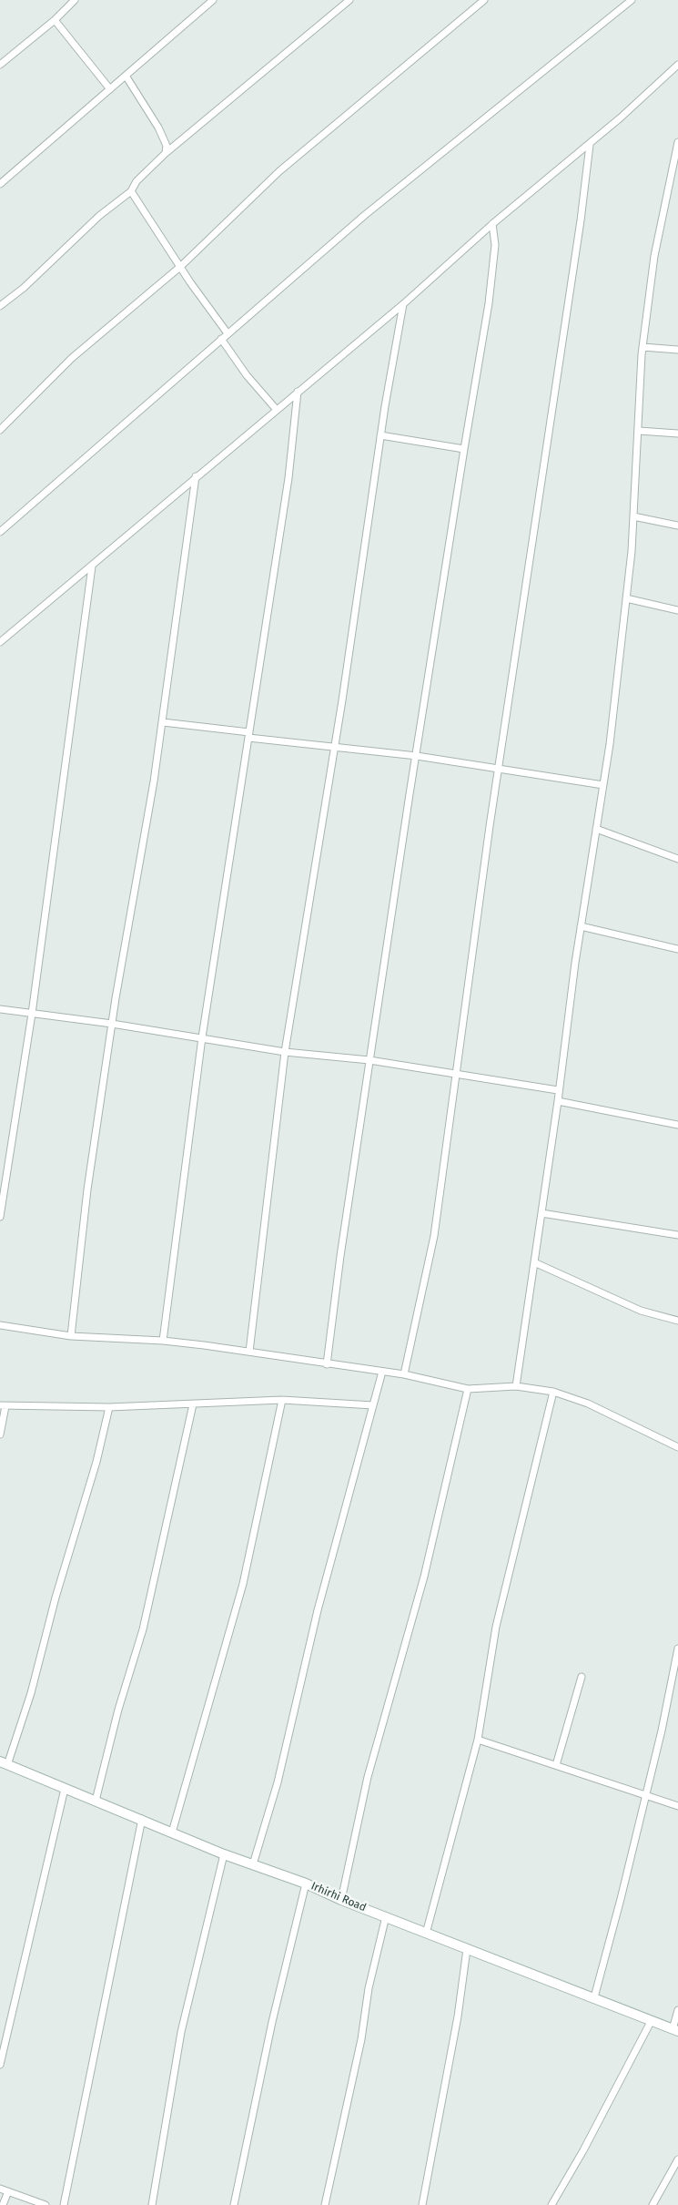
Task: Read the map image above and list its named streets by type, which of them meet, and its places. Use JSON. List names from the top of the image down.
{
  "streets": {
    "street": ["Irhirhi Road"]
  }
}
